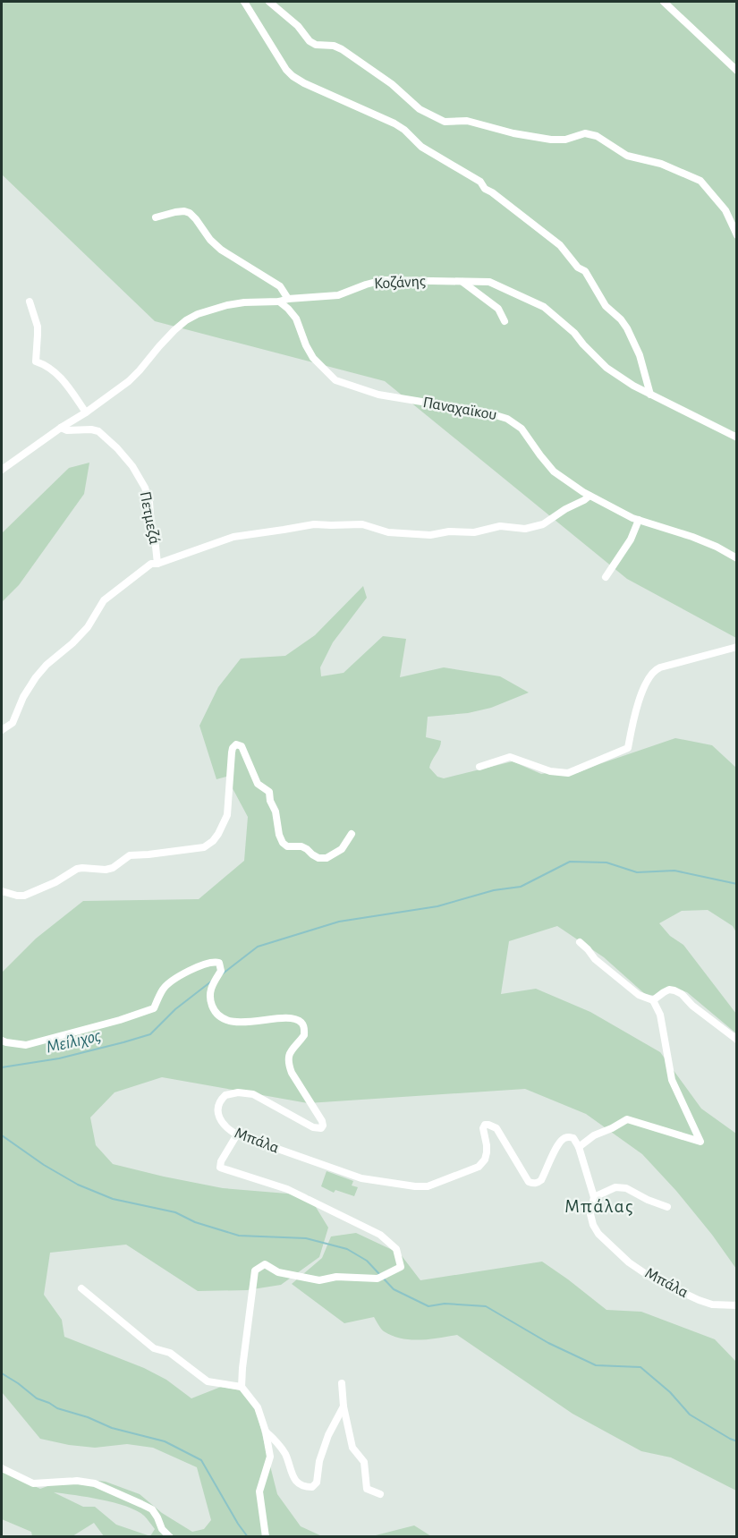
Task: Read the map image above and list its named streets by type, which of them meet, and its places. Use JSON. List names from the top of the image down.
{
  "streets": {
    "street": [
      "Κοζάνης",
      "Παναχαϊκου",
      "Πετμεζά",
      "Μπάλα"
    ]
  },
  "crossings": [
    ["Κοζάνης", "Παναχαϊκου"],
    ["Κοζάνης", "Πετμεζά"]
  ],
  "districts": ["Μπάλας"],
  "water": ["Μείλιχος"]
}
